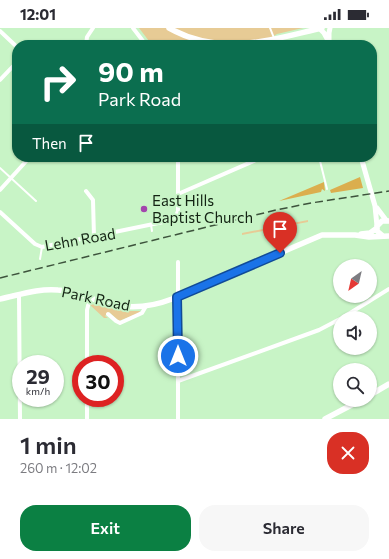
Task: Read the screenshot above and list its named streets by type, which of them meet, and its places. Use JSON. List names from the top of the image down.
{
  "streets": {
    "main road": ["Park Road"],
    "street": ["Lehn Road"]
  },
  "places": ["East Hills Baptist Church"],
  "north": "bottom left",
  "page": {
    "status": "12:01",
    "turn": ["90 m", "Park Road"],
    "then": "Then",
    "speed": "29 km/h",
    "limit": "30",
    "heading": ["1 min", "260 m · 12:02"],
    "buttons": ["Exit", "Share"]
  }
}
